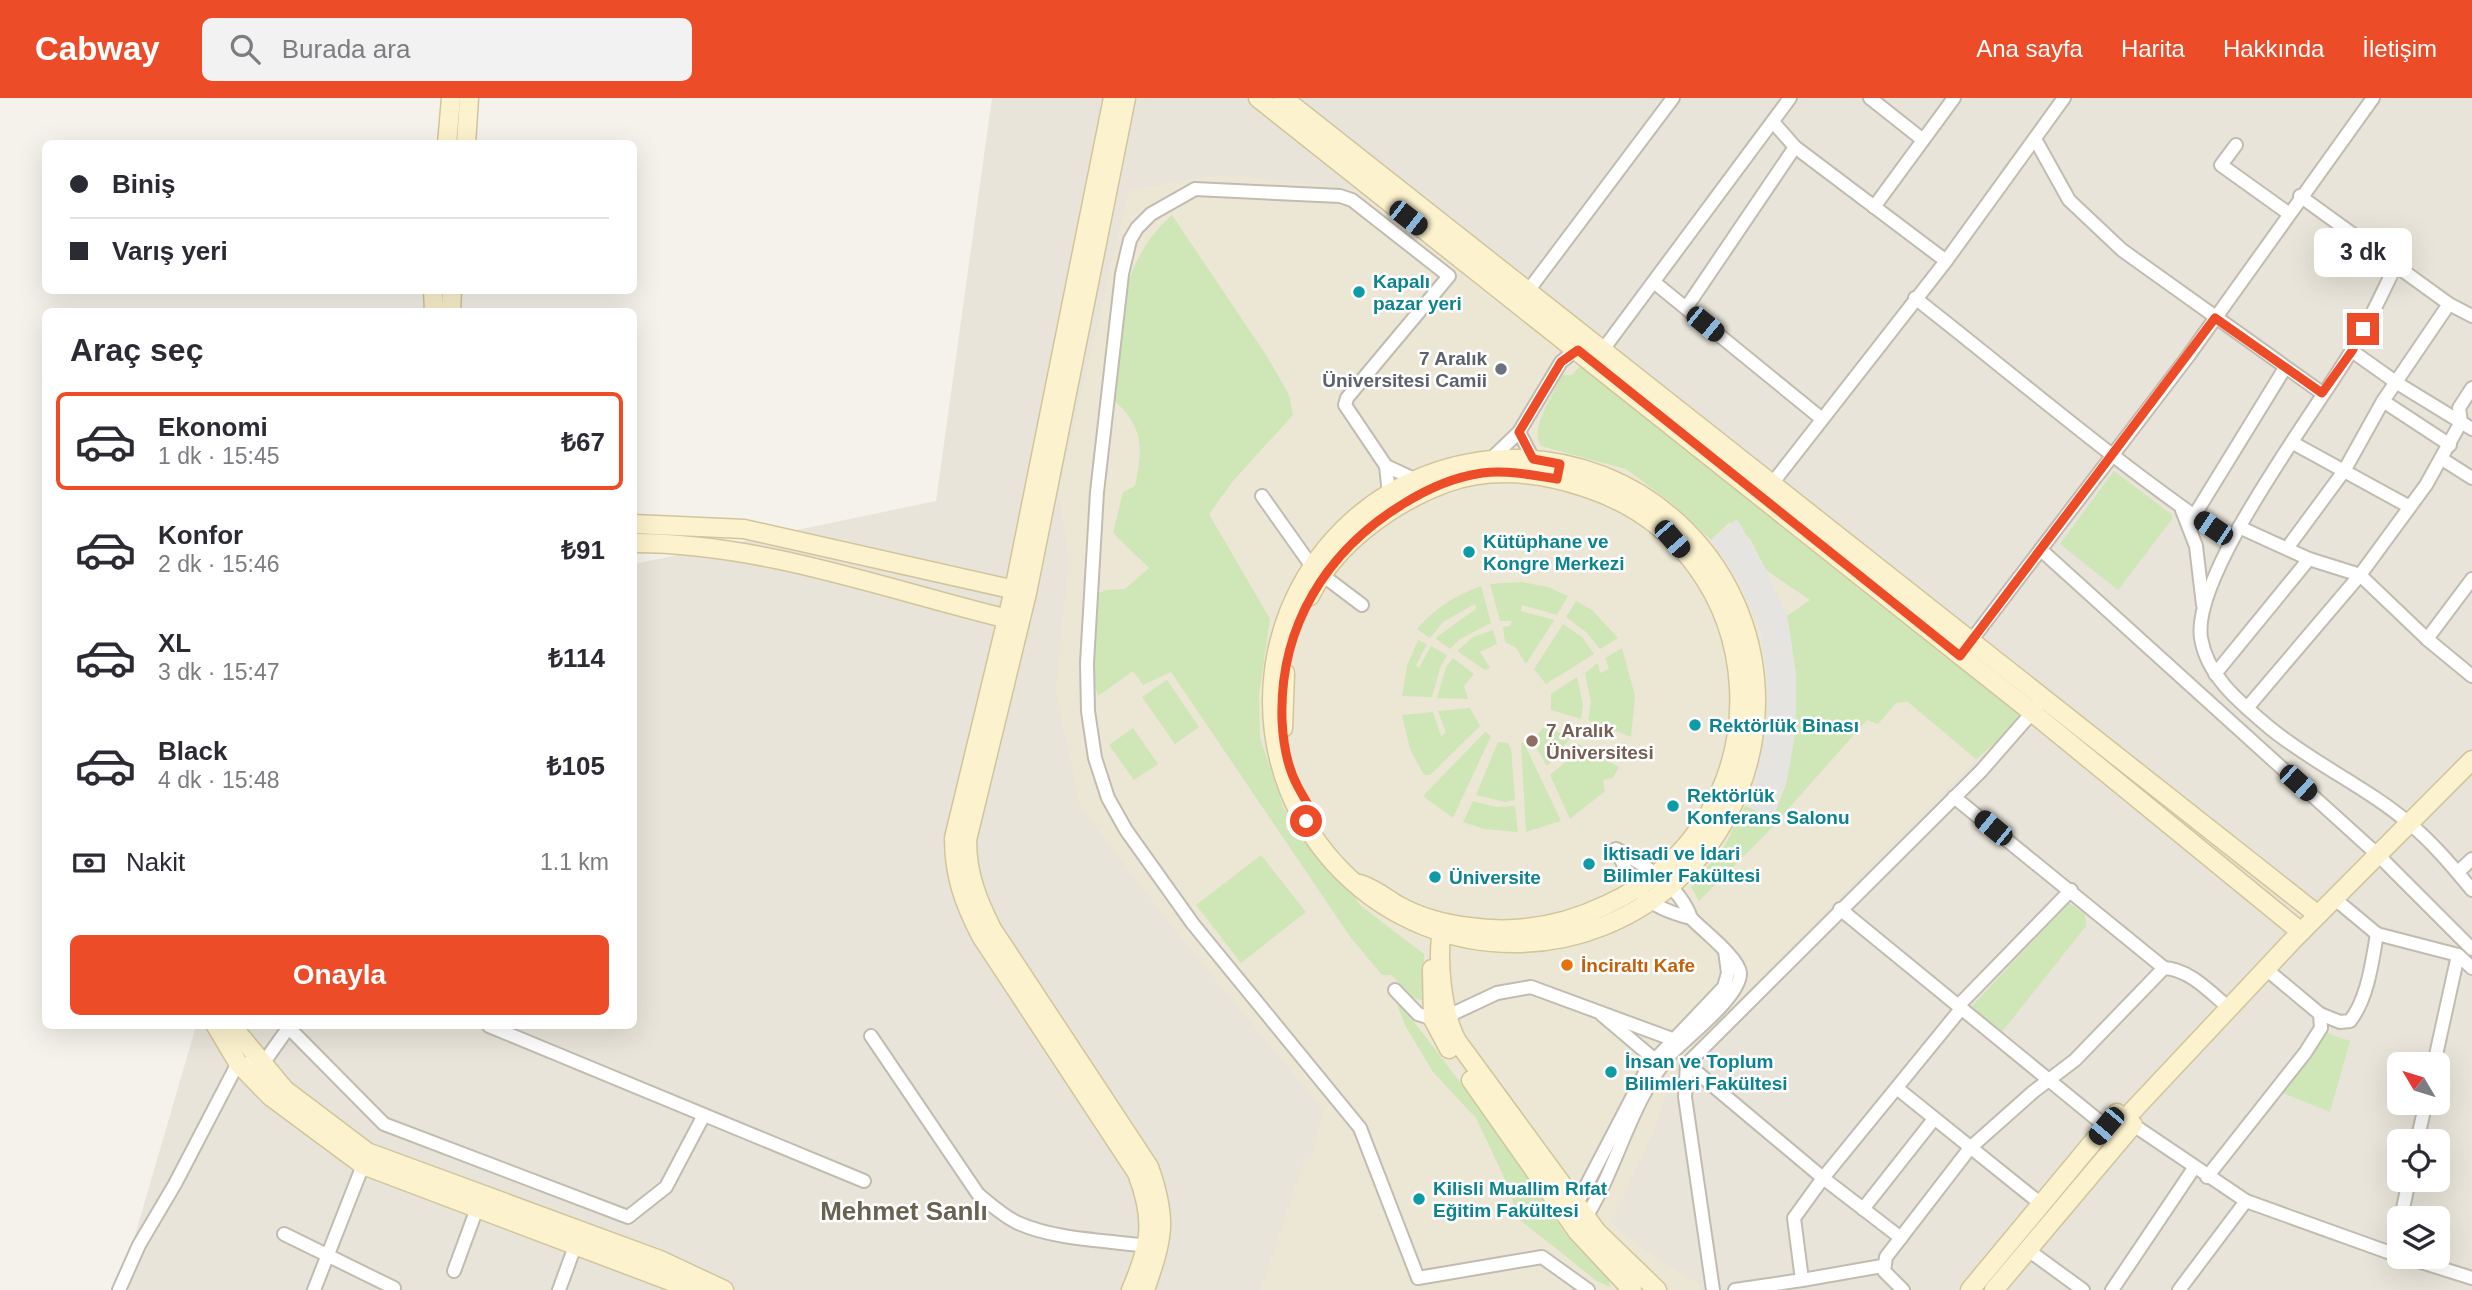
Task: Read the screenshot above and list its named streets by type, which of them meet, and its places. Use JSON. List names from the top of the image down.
{
  "districts": ["Mehmet Sanlı"],
  "places": [
    "Kapalı pazar yeri",
    "7 Aralık Üniversitesi Camii",
    "Kütüphane ve Kongre Merkezi",
    "Rektörlük Binası",
    "7 Aralık Üniversitesi",
    "Rektörlük Konferans Salonu",
    "İktisadi ve İdari Bilimler Fakültesi",
    "Üniversite",
    "İnciraltı Kafe",
    "İnsan ve Toplum Bilimleri Fakültesi",
    "Kilisli Muallim Rıfat Eğitim Fakültesi"
  ],
  "north": "top left",
  "page": {
    "header": "Cabway",
    "search": "Burada ara",
    "nav": [
      "Ana sayfa",
      "Harita",
      "Hakkında",
      "İletişim"
    ],
    "banner": ["Biniş", "Varış yeri"],
    "bubble": "3 dk",
    "heading": "Araç seç",
    "list": [
      {
        "name": "Ekonomi",
        "note": "1 dk · 15:45",
        "value": "₺67"
      },
      {
        "name": "Konfor",
        "note": "2 dk · 15:46",
        "value": "₺91"
      },
      {
        "name": "XL",
        "note": "3 dk · 15:47",
        "value": "₺114"
      },
      {
        "name": "Black",
        "note": "4 dk · 15:48",
        "value": "₺105"
      }
    ],
    "pay": ["Nakit", "1.1 km"],
    "buttons": "Onayla"
  }
}
